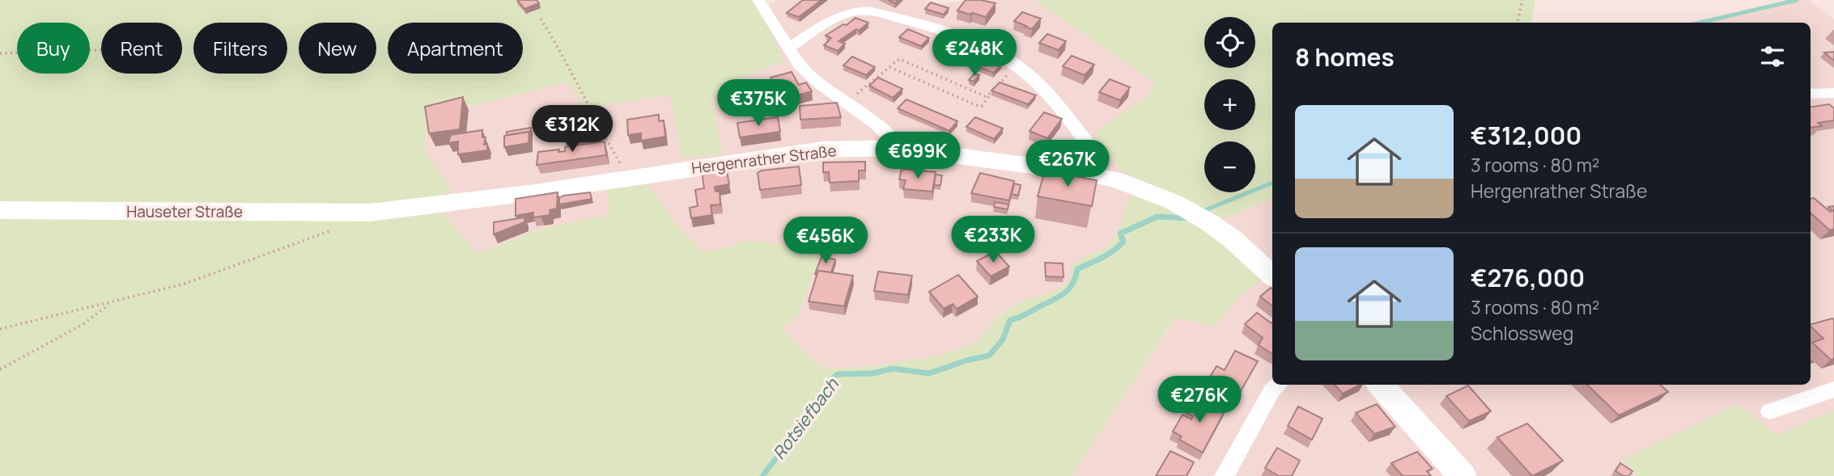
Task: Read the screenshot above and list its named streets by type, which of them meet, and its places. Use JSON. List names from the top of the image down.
{
  "streets": {
    "street": ["Hergenrather Straße", "Hauseter Straße"]
  },
  "crossings": [
    ["Hergenrather Straße", "Hauseter Straße"]
  ],
  "water": ["Rotsiefbach"],
  "page": {
    "map_buttons": ["+", "−"],
    "chip": [
      "Buy",
      "Rent",
      "Filters",
      "New",
      "Apartment"
    ],
    "heading": "8 homes",
    "price": [
      "€248K",
      "€375K",
      "€312K",
      "€699K",
      "€267K",
      "€233K",
      "€456K",
      "€276K"
    ],
    "list": [
      {
        "name": "€312,000",
        "note": "3 rooms · 80 m² · Hergenrather Straße"
      },
      {
        "name": "€276,000",
        "note": "3 rooms · 80 m² · Schlossweg"
      }
    ]
  }
}
